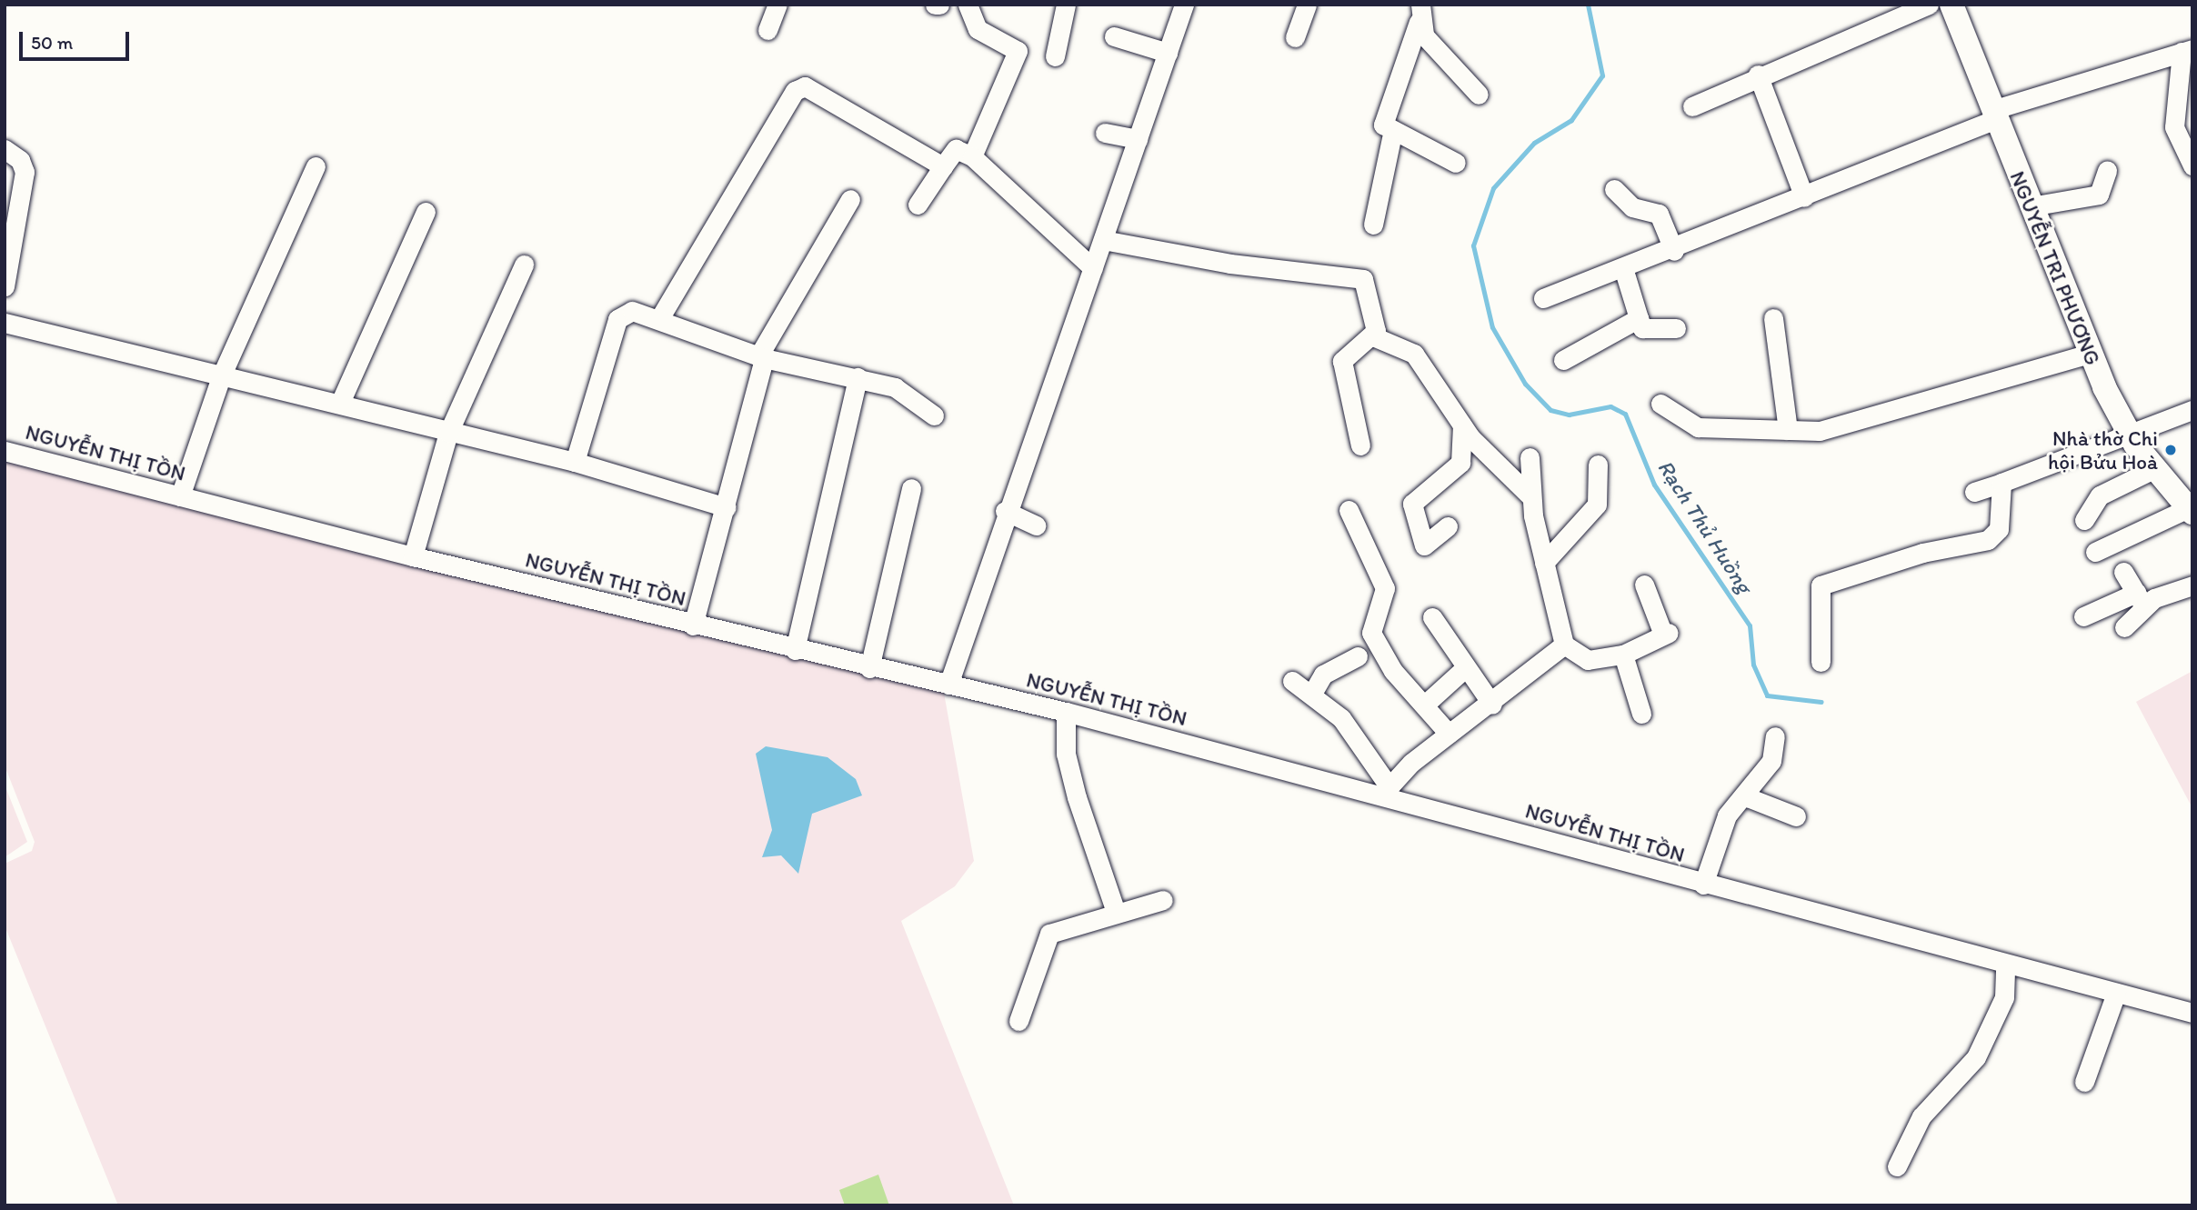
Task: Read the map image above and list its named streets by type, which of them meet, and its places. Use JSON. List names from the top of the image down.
{
  "streets": {
    "main road": ["NGUYỄN TRI PHƯƠNG"],
    "street": ["NGUYỄN THỊ TỒN"]
  },
  "water": ["Rạch Thủ Huồng"],
  "places": ["Nhà thờ Chi hội Bửu Hoà"],
  "scale_bar": "50 m"
}
